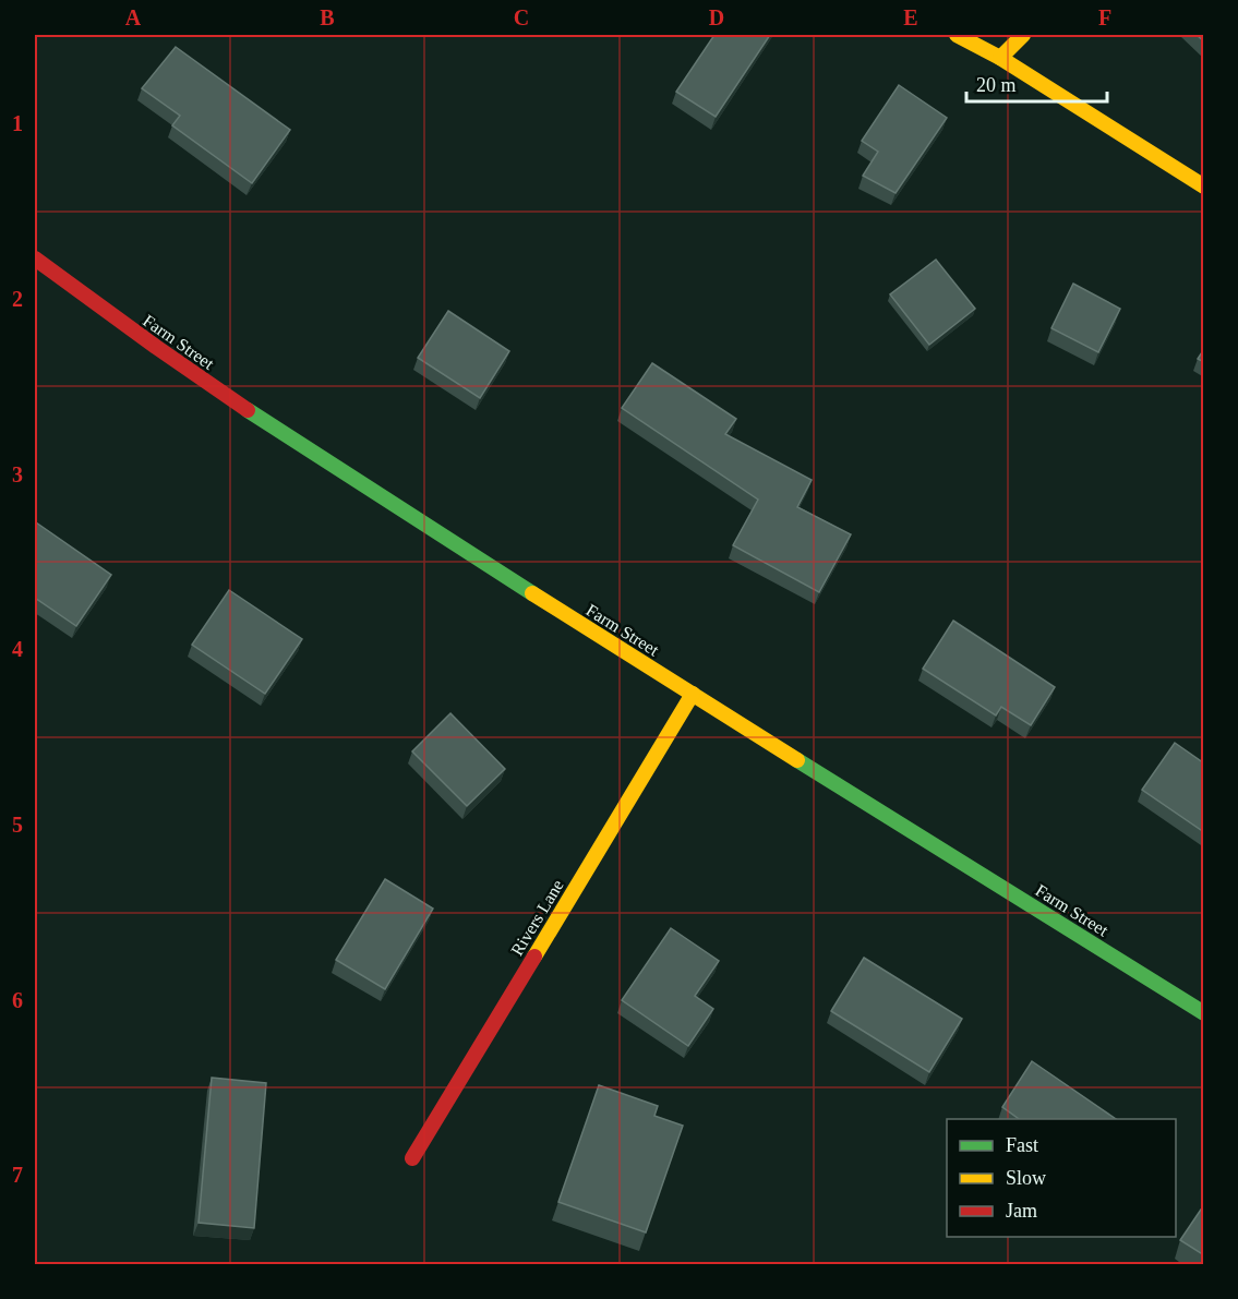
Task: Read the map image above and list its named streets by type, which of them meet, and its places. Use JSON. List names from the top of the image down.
{
  "streets": {
    "main road": ["Farm Street", "Rivers Lane"]
  },
  "crossings": [
    ["Farm Street", "Rivers Lane"]
  ],
  "legend": ["Fast", "Slow", "Jam"],
  "scale_bar": "20 m",
  "grid": {
    "columns": [
      "A",
      "B",
      "C",
      "D",
      "E",
      "F"
    ],
    "rows": [
      "1",
      "2",
      "3",
      "4",
      "5",
      "6",
      "7"
    ]
  }
}
